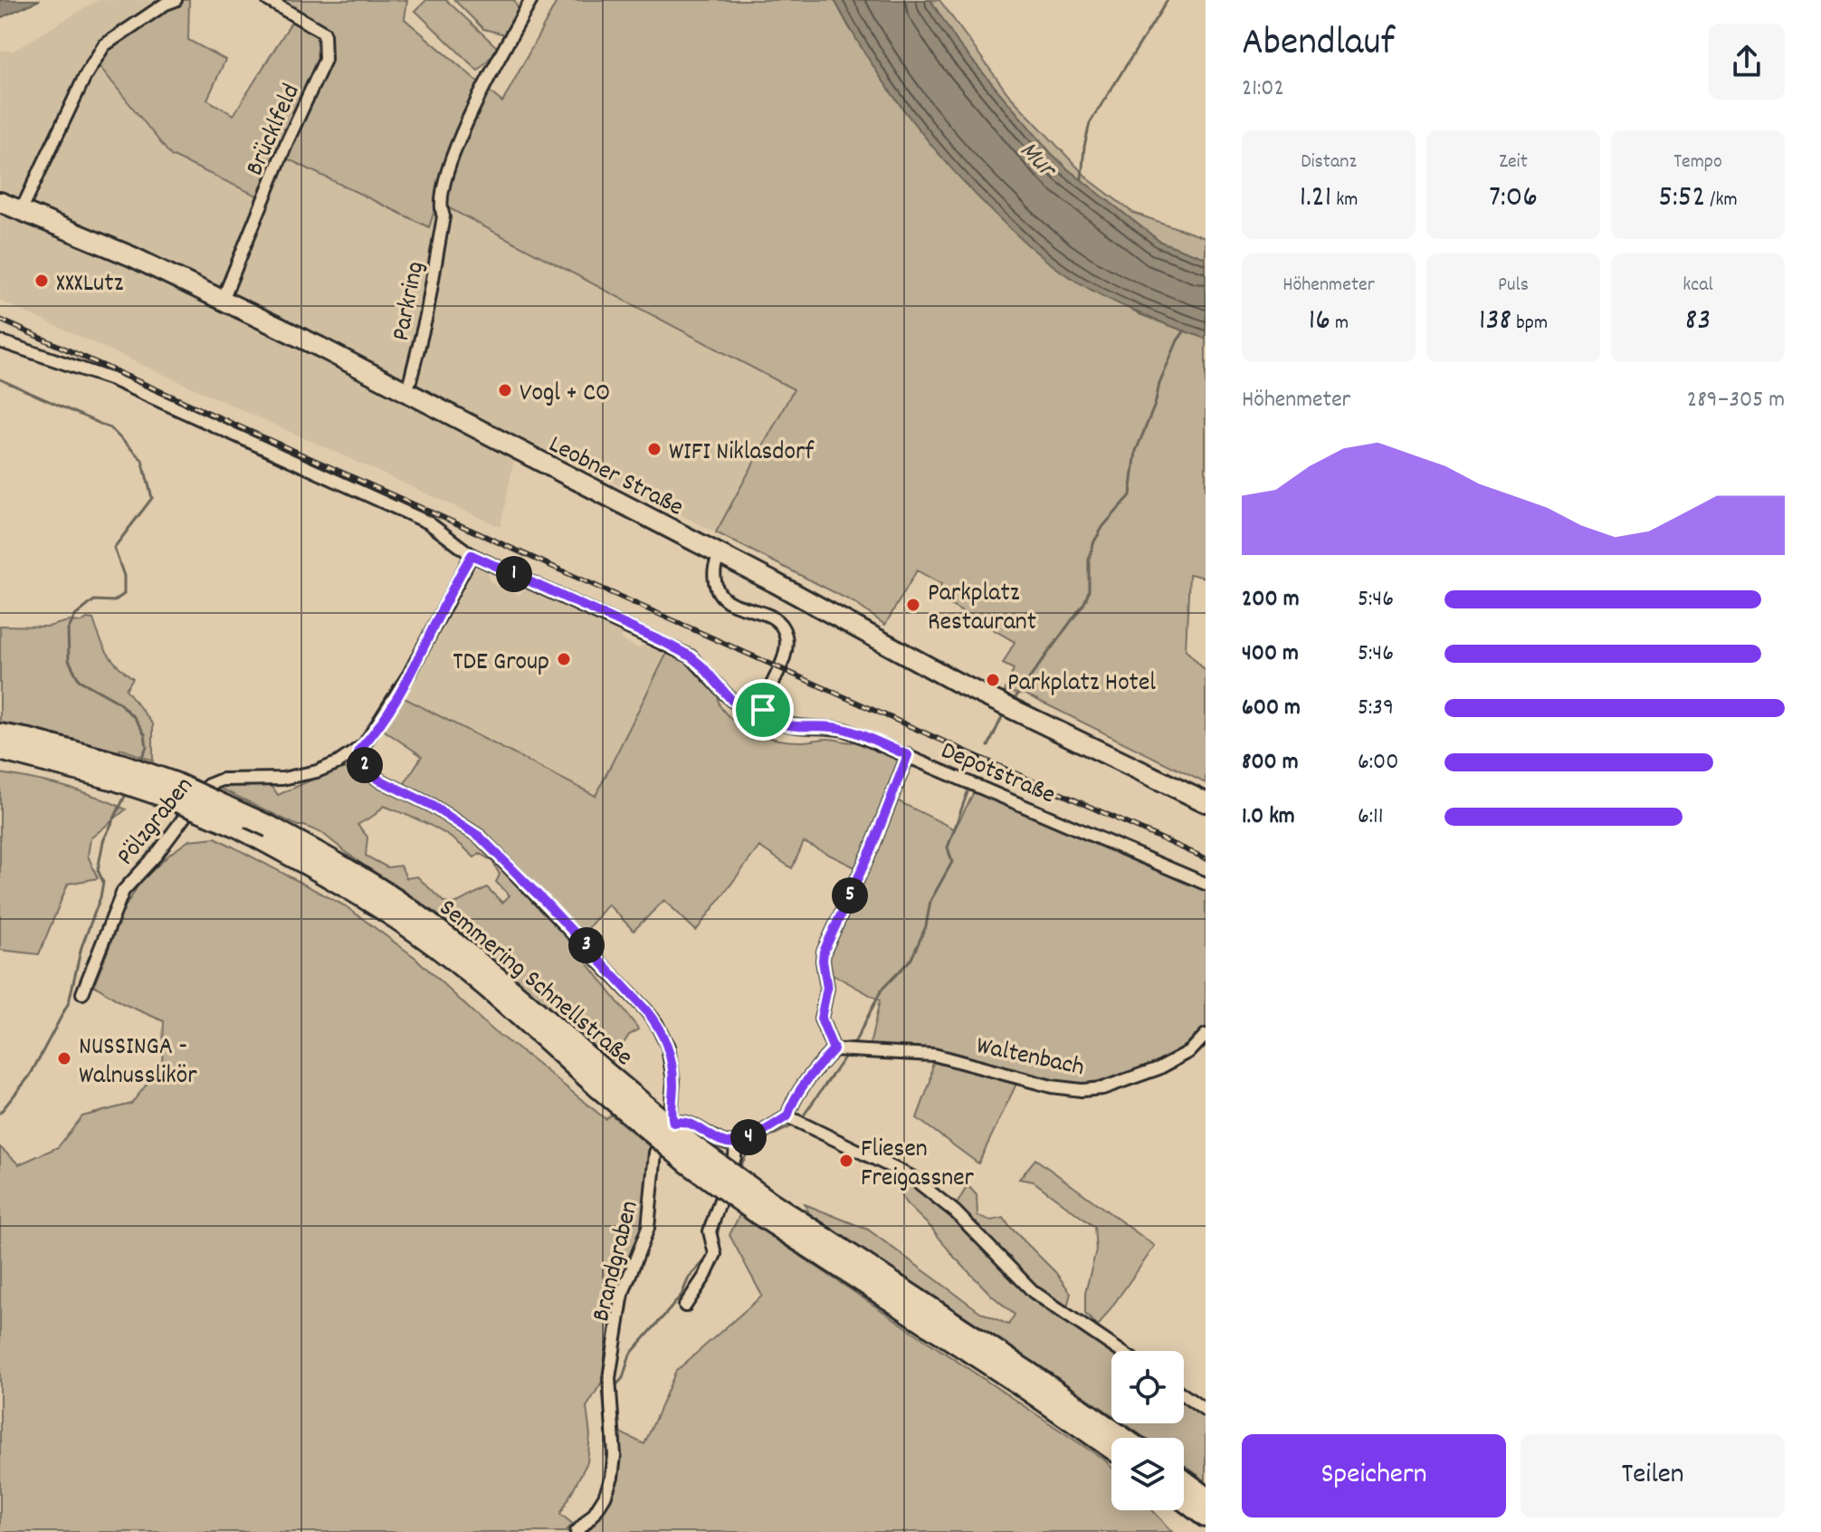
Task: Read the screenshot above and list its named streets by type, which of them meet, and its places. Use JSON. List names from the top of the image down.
{
  "streets": {
    "highway": ["Semmering Schnellstraße"],
    "main road": ["Leobner Straße"],
    "street": [
      "Brücklfeld",
      "Parkring",
      "Depotstraße",
      "Pölzgraben",
      "Waltenbach",
      "Brandgraben"
    ]
  },
  "crossings": [
    ["Brücklfeld", "Leobner Straße"],
    ["Parkring", "Leobner Straße"],
    ["Depotstraße", "Pölzgraben"]
  ],
  "water": ["Mur"],
  "places": [
    "XXXLutz",
    "Vogl + CO",
    "WIFI Niklasdorf",
    "Parkplatz Restaurant",
    "TDE Group",
    "Parkplatz Hotel",
    "NUSSINGA - Walnusslikör",
    "Fliesen Freigassner"
  ],
  "page": {
    "heading": ["Abendlauf", "21:02"],
    "stats": [
      ["Distanz", "1.21 km"],
      ["Zeit", "7:06"],
      ["Tempo", "5:52 /km"],
      ["Höhenmeter", "16 m"],
      ["Puls", "138 bpm"],
      ["kcal", "83"]
    ],
    "chart": ["Höhenmeter", "289–305 m"],
    "pins": [
      "1",
      "2",
      "5",
      "3",
      "4"
    ],
    "list": [
      {
        "name": "200 m",
        "note": "5:46"
      },
      {
        "name": "400 m",
        "note": "5:46"
      },
      {
        "name": "600 m",
        "note": "5:39"
      },
      {
        "name": "800 m",
        "note": "6:00"
      },
      {
        "name": "1.0 km",
        "note": "6:11"
      }
    ],
    "buttons": ["Speichern", "Teilen"]
  }
}
